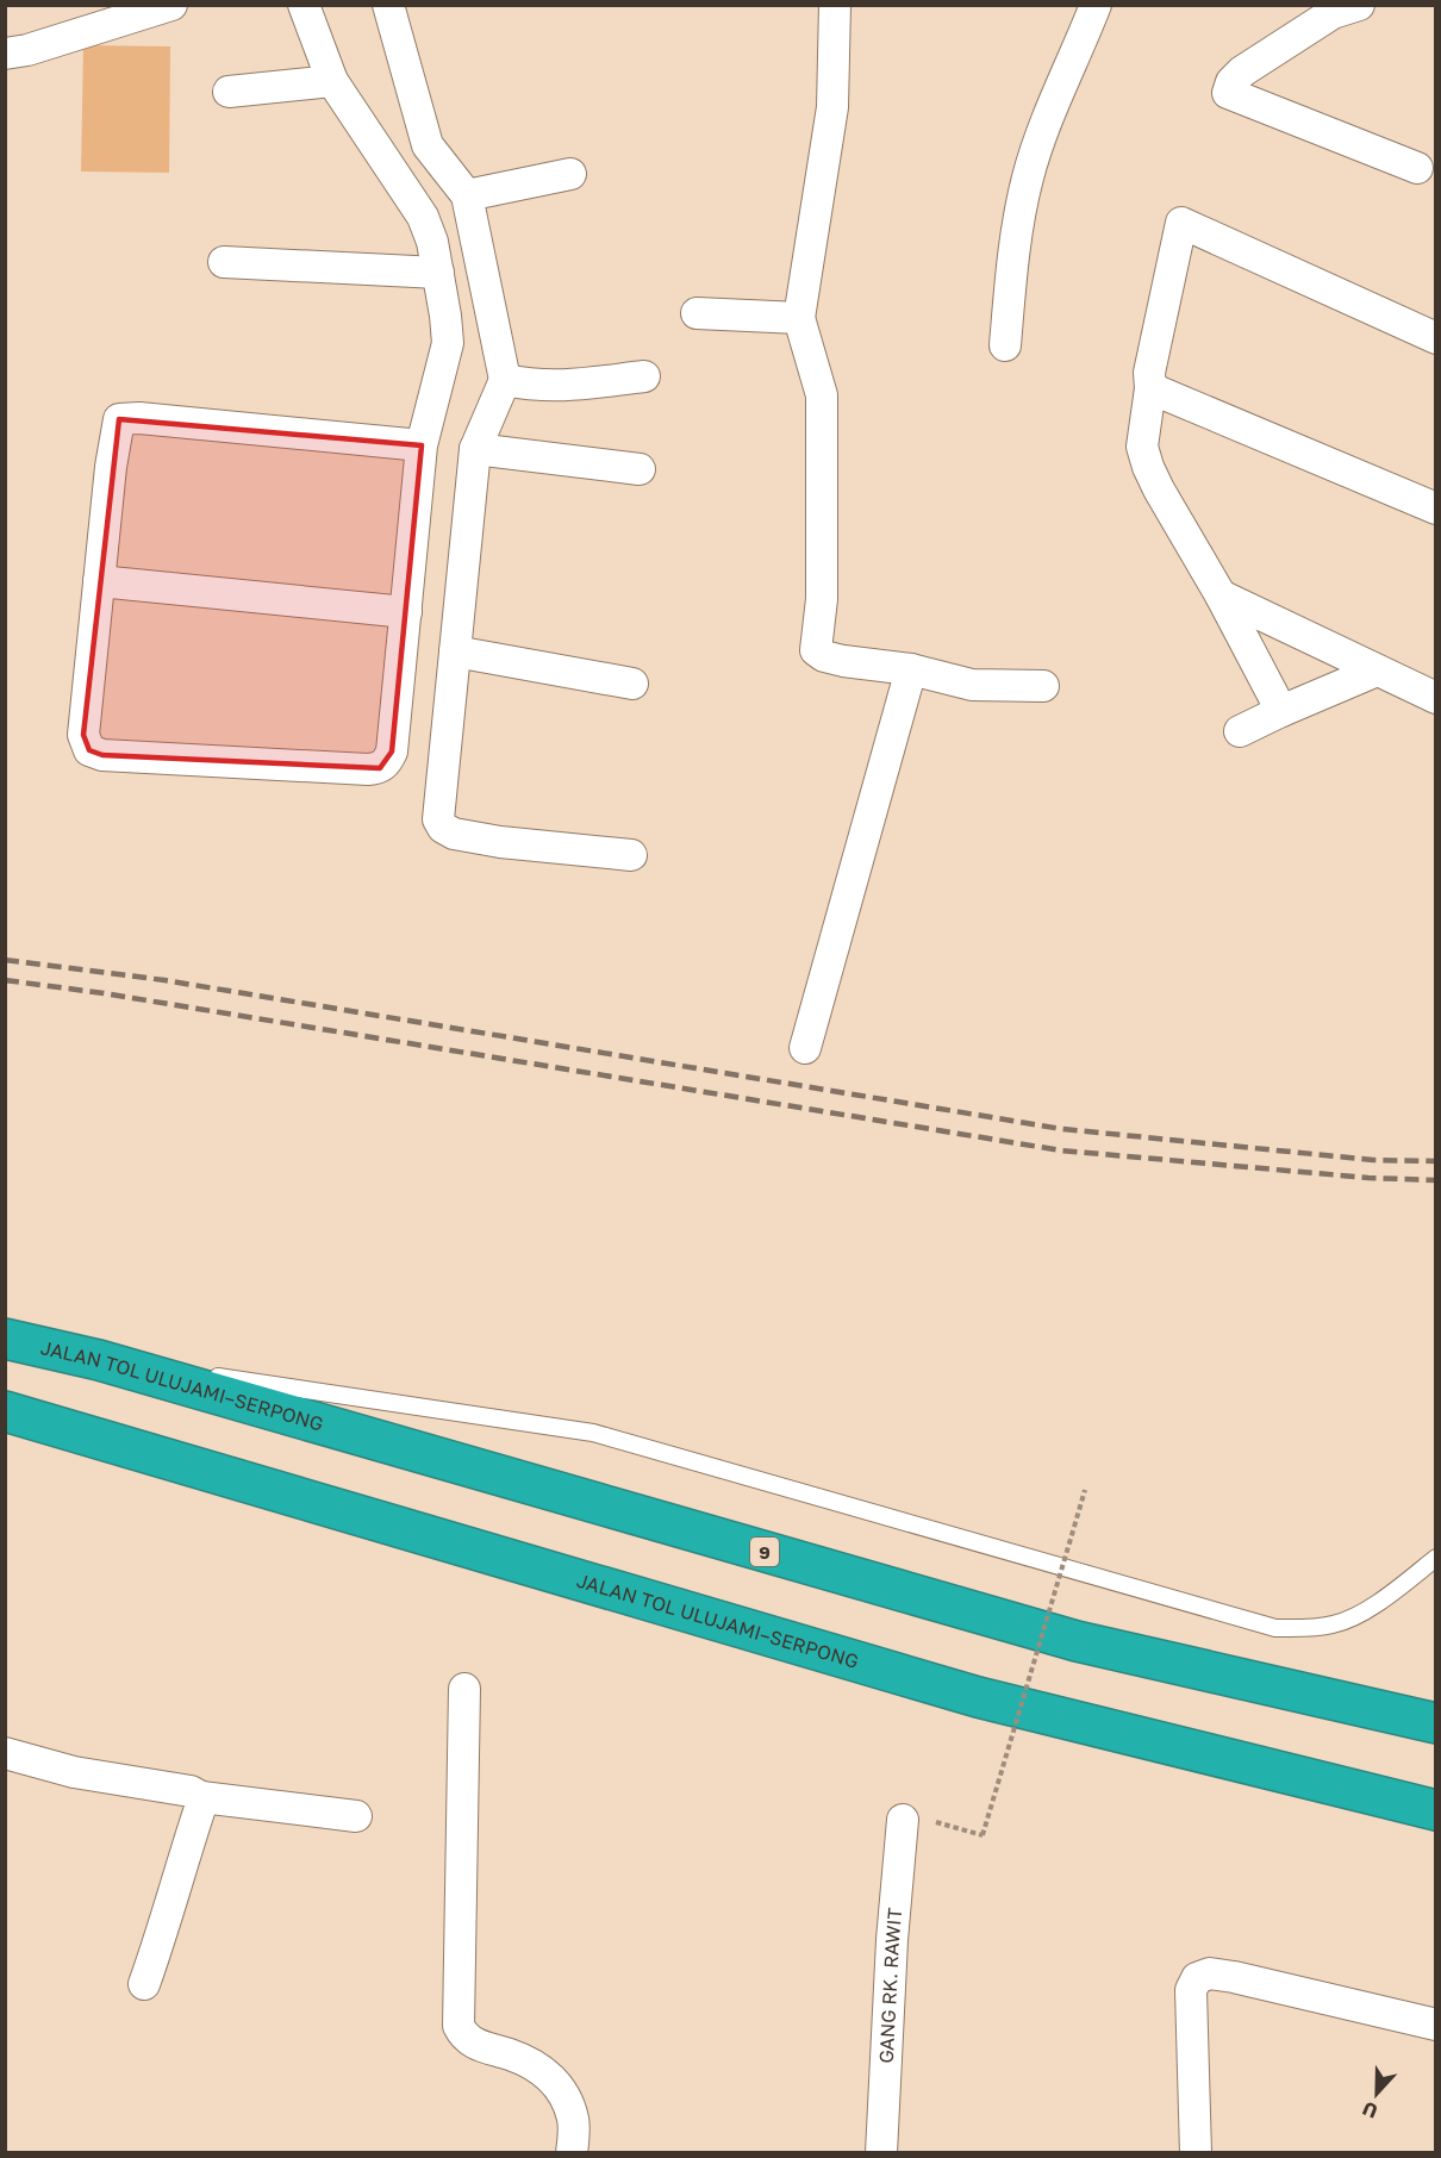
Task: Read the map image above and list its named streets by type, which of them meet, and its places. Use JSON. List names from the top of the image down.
{
  "streets": {
    "highway": ["JALAN TOL ULUJAMI–SERPONG", "9"],
    "street": ["GANG RK. RAWIT"]
  },
  "north": "bottom"
}
